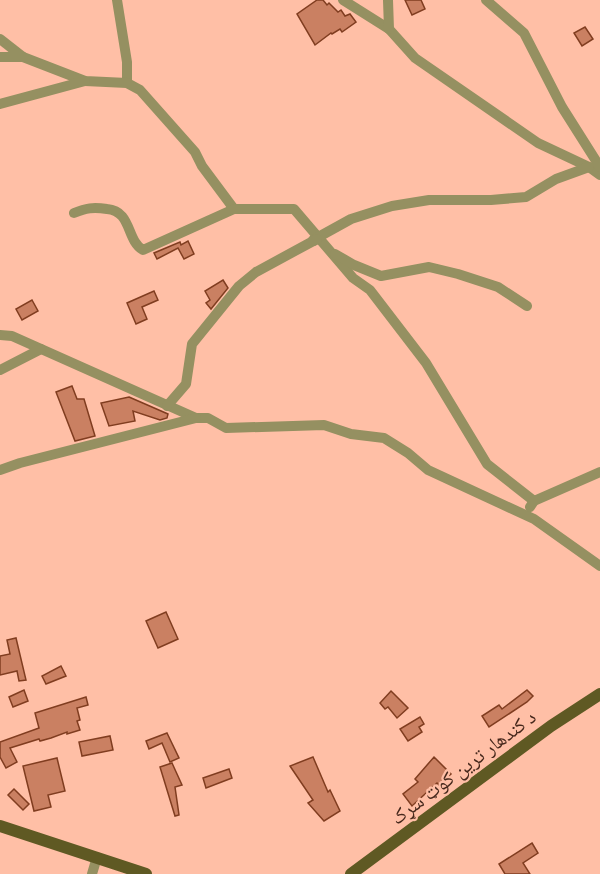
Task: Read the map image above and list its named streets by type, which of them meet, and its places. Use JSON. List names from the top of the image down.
{
  "streets": {
    "main road": ["د کندهار ترين کوټ سړک"]
  }
}
